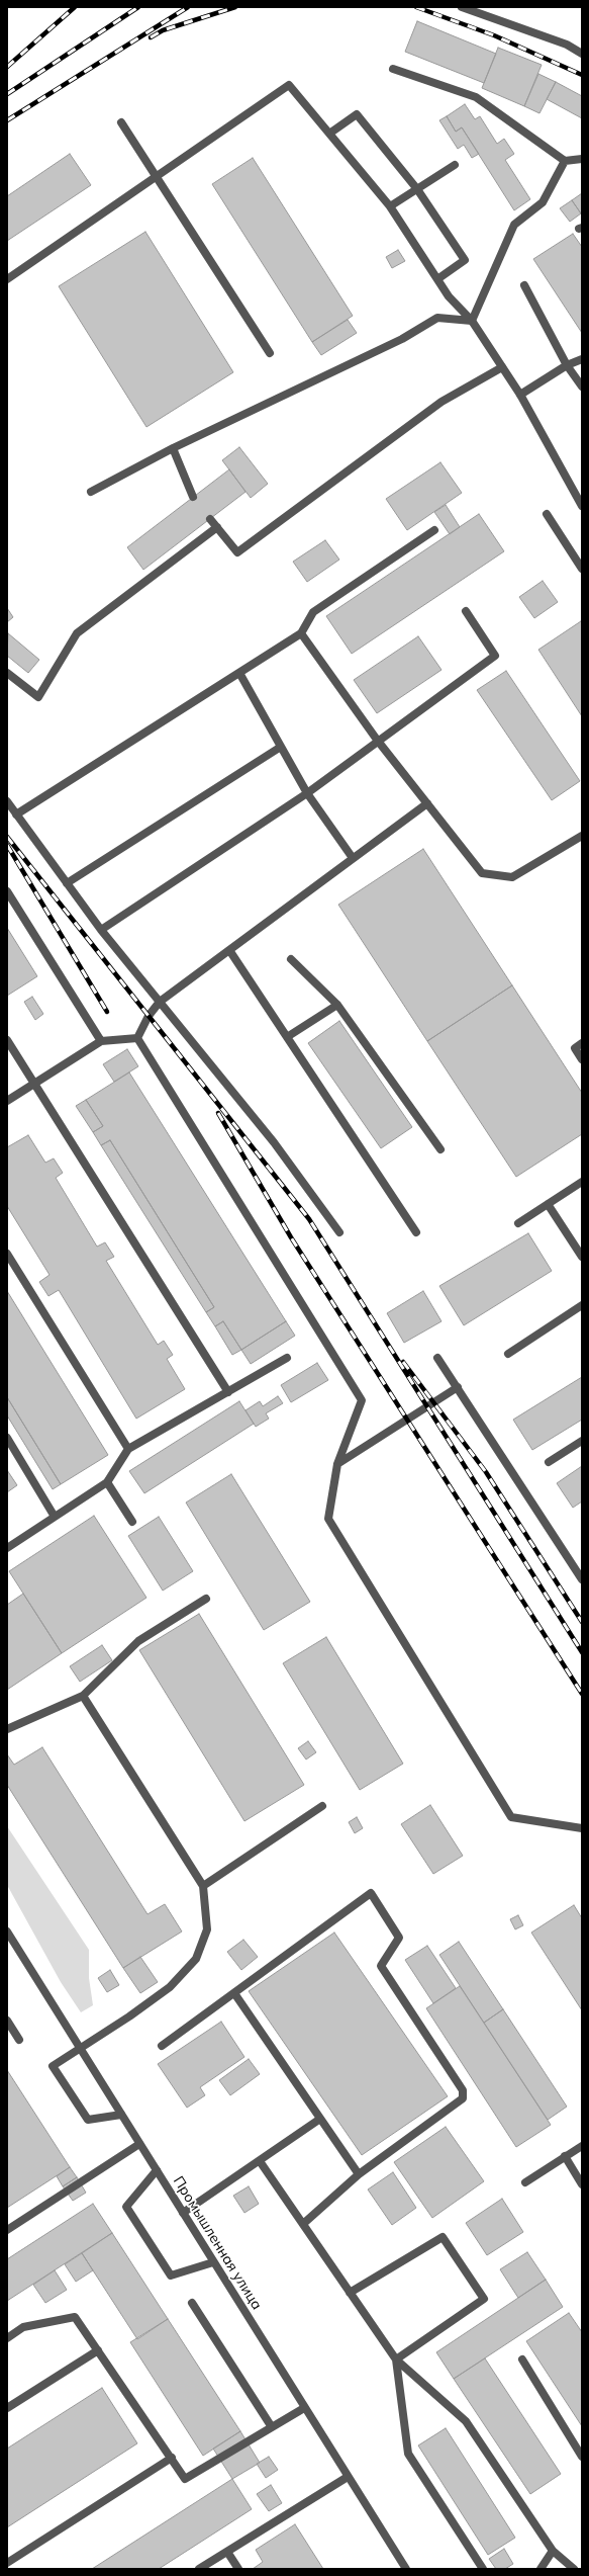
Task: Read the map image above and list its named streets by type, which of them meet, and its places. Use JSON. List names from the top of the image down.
{
  "streets": {
    "street": ["Промышленная улица"]
  }
}
